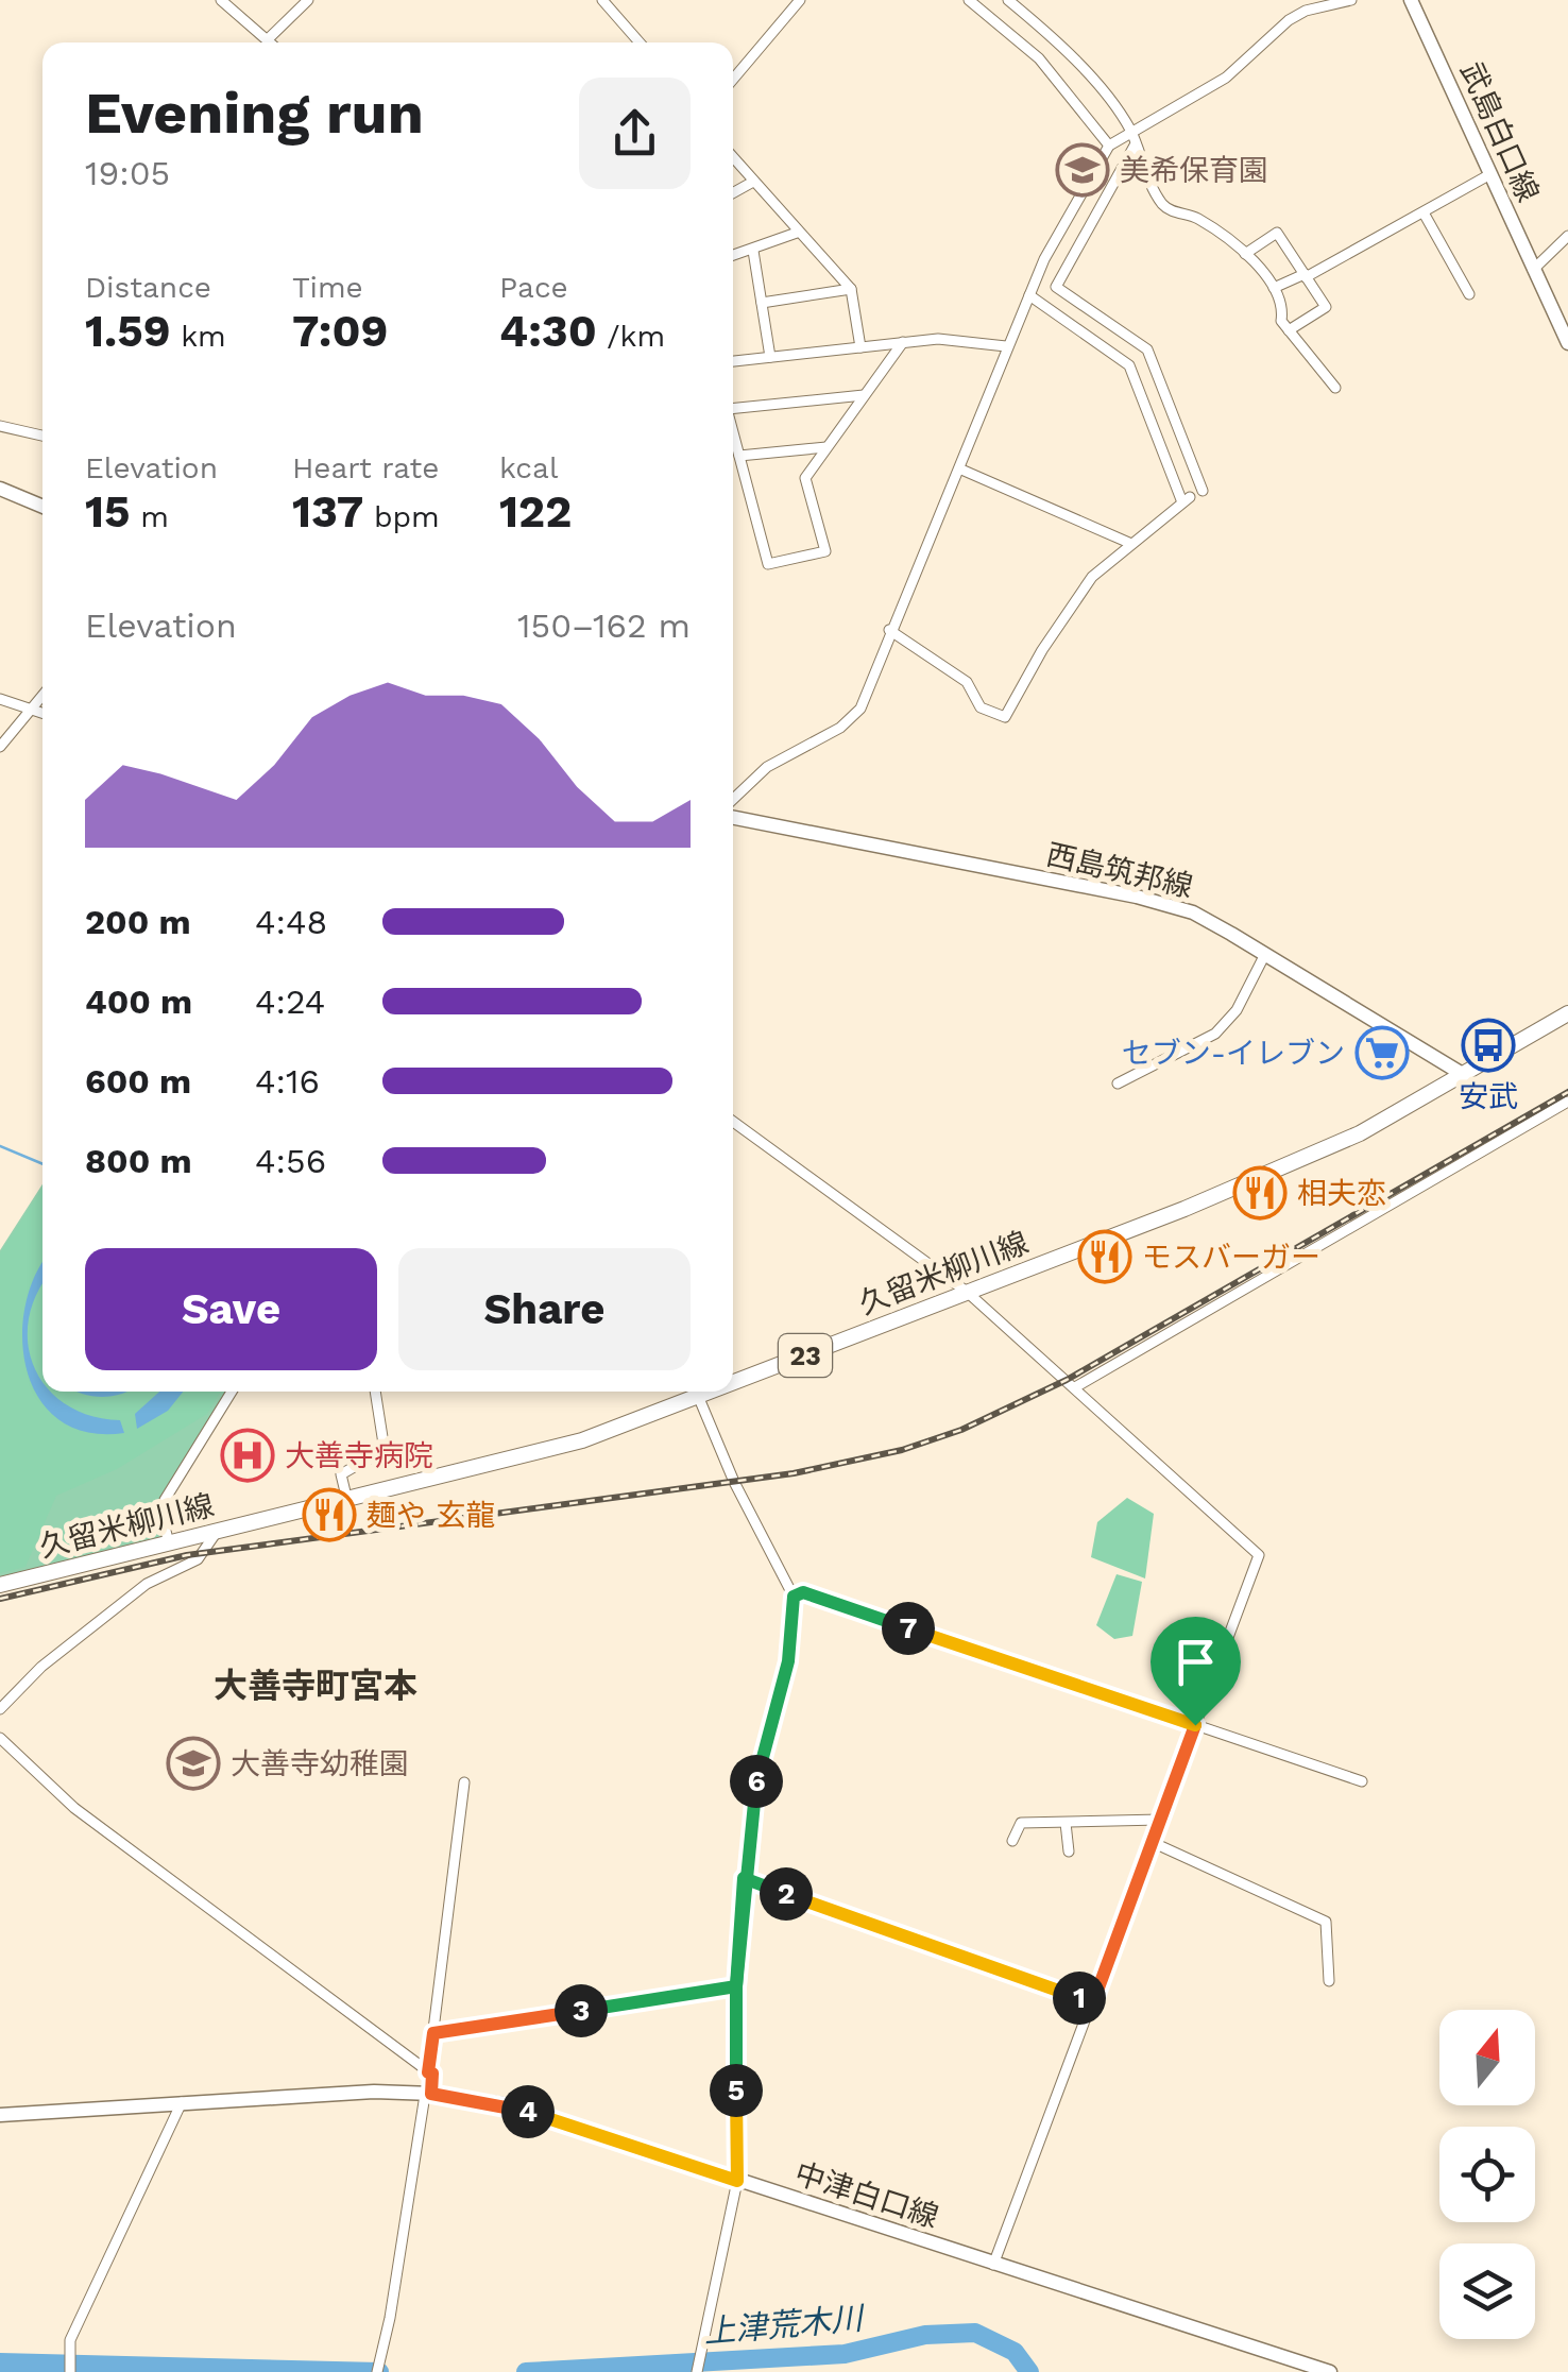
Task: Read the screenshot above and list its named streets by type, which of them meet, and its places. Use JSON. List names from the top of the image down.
{
  "streets": {
    "main road": [
      "武島白口線",
      "西島筑邦線",
      "久留米柳川線",
      "23",
      "中津白口線"
    ]
  },
  "crossings": [
    ["西島筑邦線", "久留米柳川線"]
  ],
  "districts": ["大善寺町宮本"],
  "water": ["上津荒木川"],
  "places": {
    "school or university": ["美希保育園", "大善寺幼稚園"],
    "bus stop": ["安武"],
    "supermarket": ["セブン-イレブン"],
    "restaurant": ["相夫恋", "モスバーガー", "麺や 玄龍"],
    "hospital": ["大善寺病院"]
  },
  "north": "top",
  "page": {
    "heading": ["Evening run", "19:05"],
    "stats": [
      ["Distance", "1.59 km"],
      ["Time", "7:09"],
      ["Pace", "4:30 /km"],
      ["Elevation", "15 m"],
      ["Heart rate", "137 bpm"],
      ["kcal", "122"]
    ],
    "chart": ["Elevation", "150–162 m"],
    "list": [
      {
        "name": "200 m",
        "note": "4:48"
      },
      {
        "name": "400 m",
        "note": "4:24"
      },
      {
        "name": "600 m",
        "note": "4:16"
      },
      {
        "name": "800 m",
        "note": "4:56"
      }
    ],
    "buttons": ["Save", "Share"],
    "pins": [
      "7",
      "6",
      "2",
      "1",
      "3",
      "5",
      "4"
    ]
  }
}
